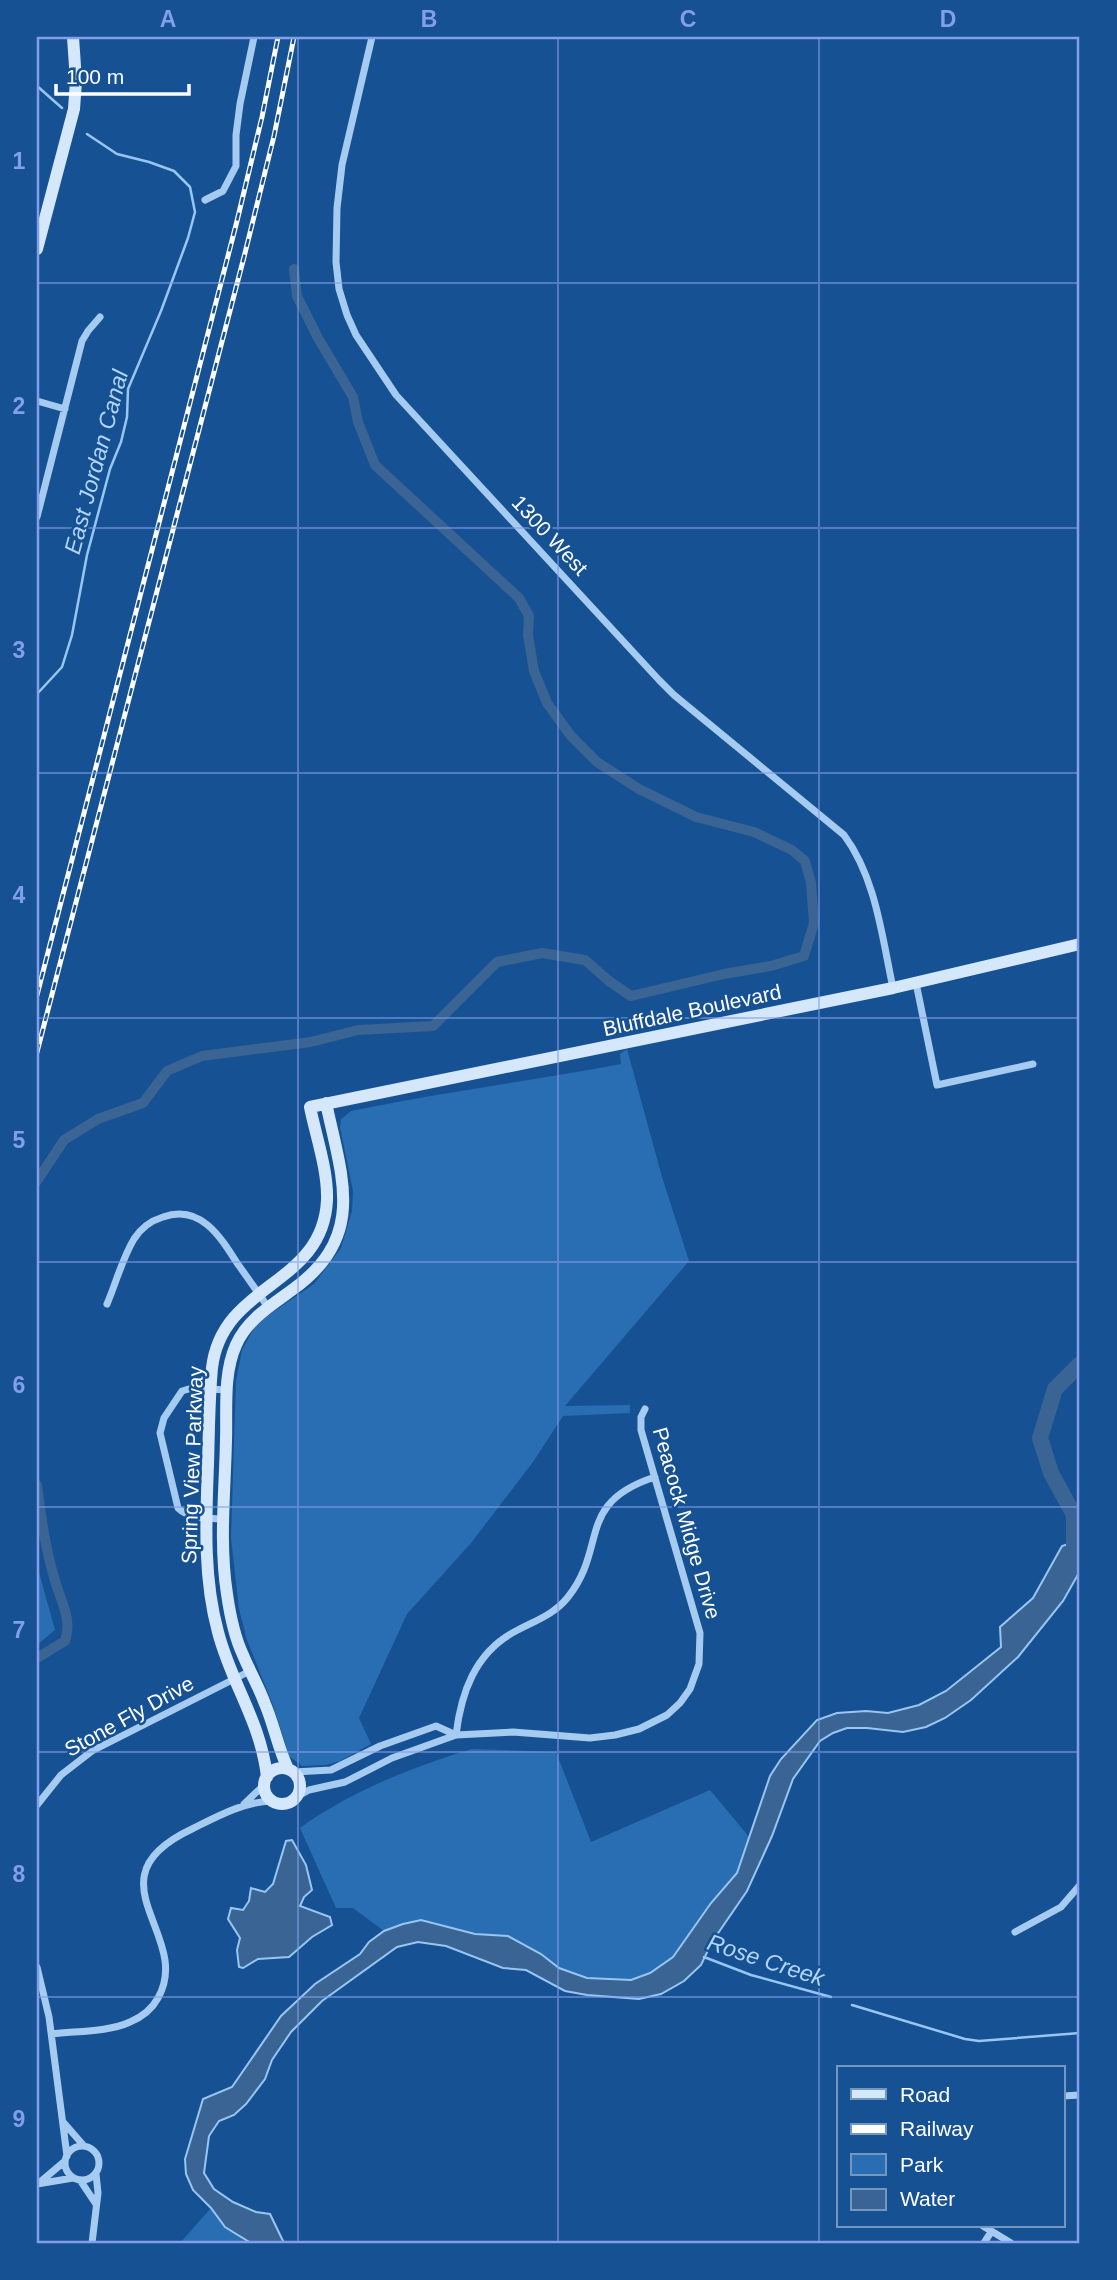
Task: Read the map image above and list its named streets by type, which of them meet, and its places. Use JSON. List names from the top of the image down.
{
  "streets": {
    "street": [
      "1300 West",
      "Bluffdale Boulevard",
      "Spring View Parkway",
      "Peacock Midge Drive",
      "Stone Fly Drive"
    ]
  },
  "crossings": [
    ["1300 West", "Bluffdale Boulevard"],
    ["Bluffdale Boulevard", "Spring View Parkway"],
    ["Spring View Parkway", "Peacock Midge Drive"],
    ["Spring View Parkway", "Stone Fly Drive"]
  ],
  "water": ["East Jordan Canal", "Rose Creek"],
  "legend": [
    "Road",
    "Railway",
    "Park",
    "Water"
  ],
  "scale_bar": "100 m",
  "grid": {
    "columns": [
      "A",
      "B",
      "C",
      "D"
    ],
    "rows": [
      "1",
      "2",
      "3",
      "4",
      "5",
      "6",
      "7",
      "8",
      "9"
    ]
  }
}
